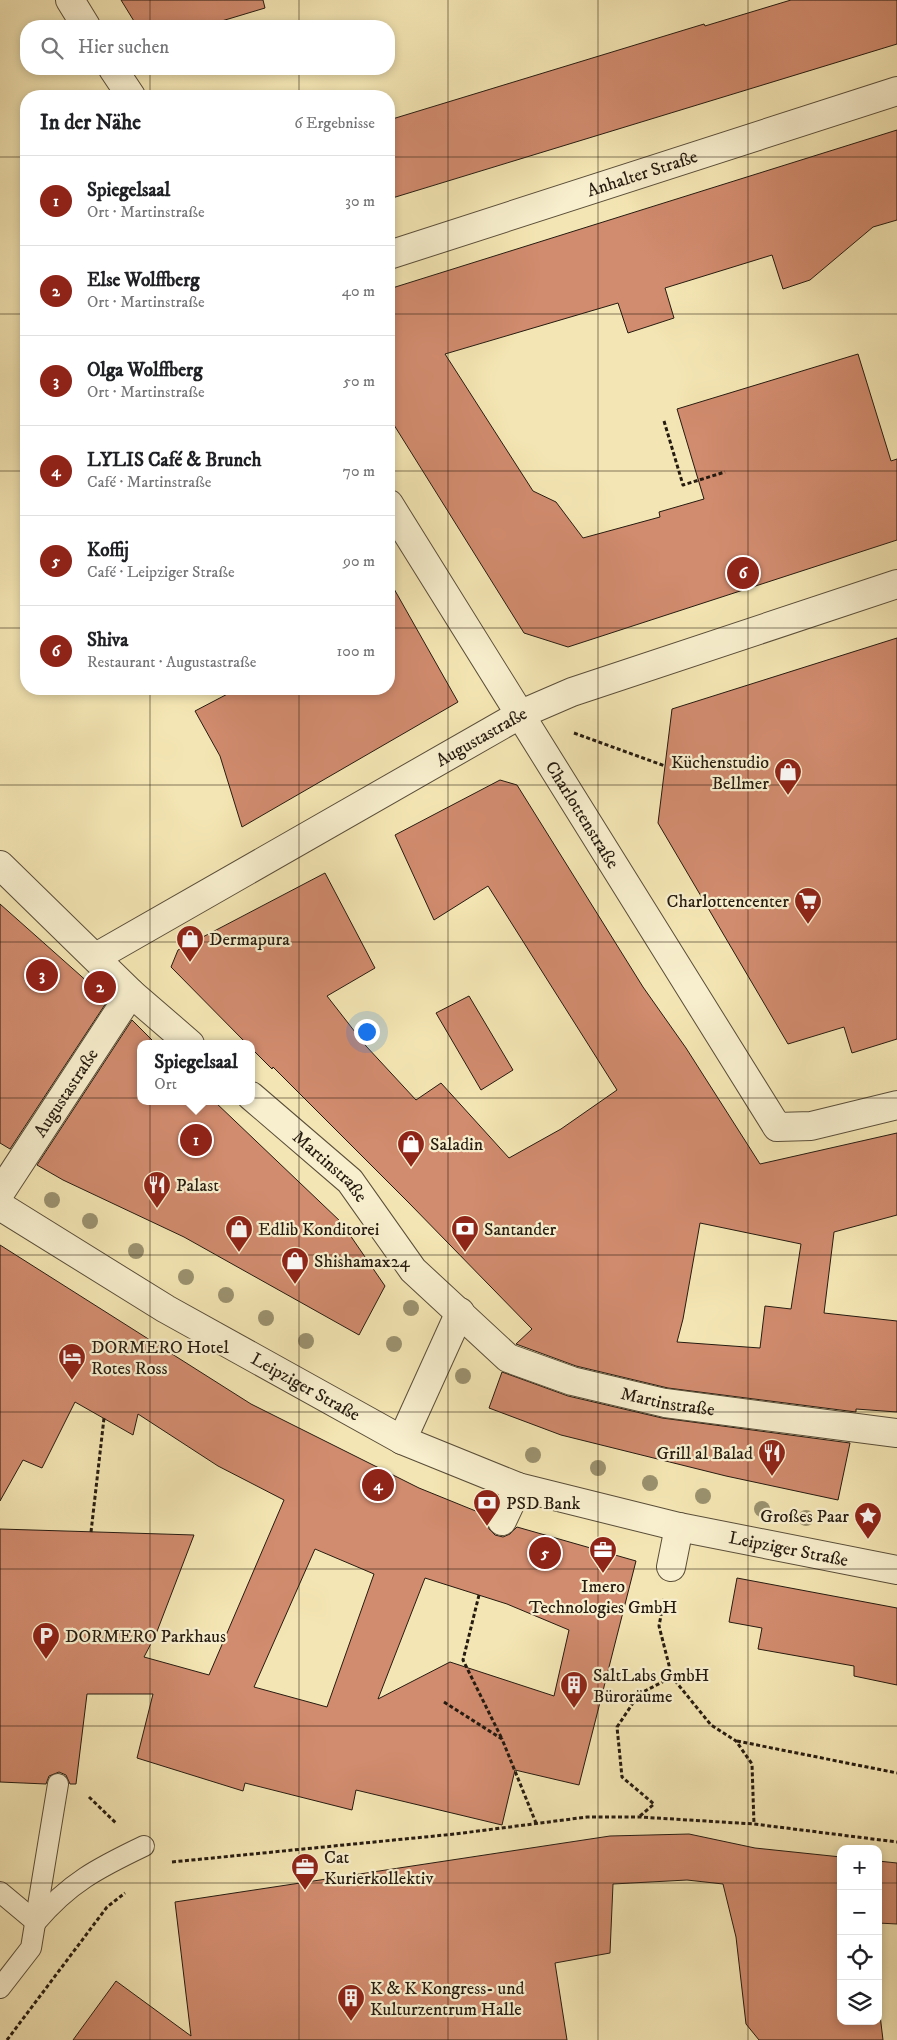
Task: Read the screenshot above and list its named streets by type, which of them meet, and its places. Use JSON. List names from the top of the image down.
{
  "streets": {
    "street": [
      "Anhalter Straße",
      "Augustastraße",
      "Charlottenstraße",
      "Martinstraße",
      "Leipziger Straße"
    ]
  },
  "crossings": [
    ["Augustastraße", "Charlottenstraße"]
  ],
  "places": {
    "shop": [
      "Küchenstudio Bellmer",
      "Dermapura",
      "Saladin",
      "Edlib Konditorei",
      "Shishamax24"
    ],
    "supermarket": ["Charlottencenter"],
    "restaurant": ["Palast", "Grill al Balad"],
    "bank": ["Santander", "PSD Bank"],
    "hotel": ["DORMERO Hotel Rotes Ross"],
    "place": ["Großes Paar"],
    "office": ["Imero Technologies GmbH", "Cat Kurierkollektiv"],
    "parking": ["DORMERO Parkhaus"],
    "building": ["SaltLabs GmbH Büroräume", "K & K Kongress- und Kulturzentrum Halle"]
  },
  "page": {
    "search": "Hier suchen",
    "heading": ["In der Nähe", "6 Ergebnisse"],
    "list": [
      {
        "mark": "1",
        "name": "Spiegelsaal",
        "note": "Ort · Martinstraße",
        "value": "30 m"
      },
      {
        "mark": "2",
        "name": "Else Wolffberg",
        "note": "Ort · Martinstraße",
        "value": "40 m"
      },
      {
        "mark": "3",
        "name": "Olga Wolffberg",
        "note": "Ort · Martinstraße",
        "value": "50 m"
      },
      {
        "mark": "4",
        "name": "LYLIS Café & Brunch",
        "note": "Café · Martinstraße",
        "value": "70 m"
      },
      {
        "mark": "5",
        "name": "Koffij",
        "note": "Café · Leipziger Straße",
        "value": "90 m"
      },
      {
        "mark": "6",
        "name": "Shiva",
        "note": "Restaurant · Augustastraße",
        "value": "100 m"
      }
    ],
    "pins": [
      "6",
      "3",
      "2",
      "1",
      "4",
      "5"
    ],
    "popup": ["Spiegelsaal", "Ort"],
    "map_buttons": ["+", "−"]
  }
}
